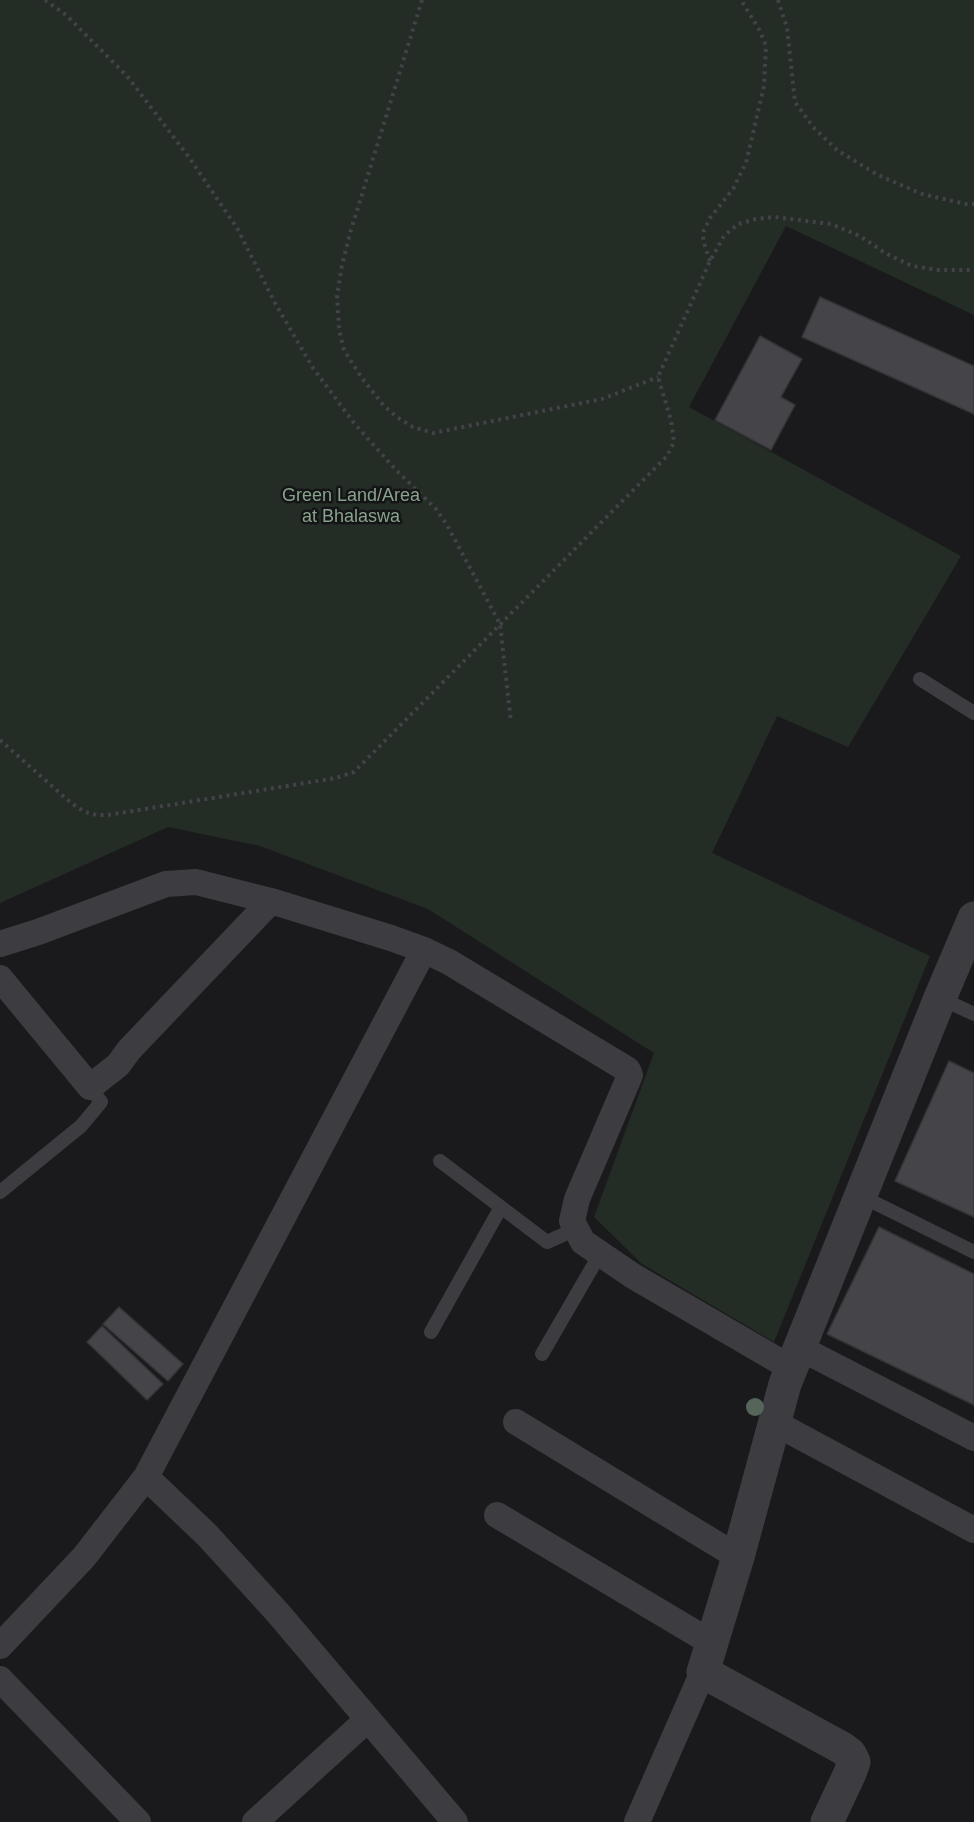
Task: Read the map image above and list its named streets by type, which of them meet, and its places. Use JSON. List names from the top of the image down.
{
  "parks": ["Green Land/Area at Bhalaswa"]
}
